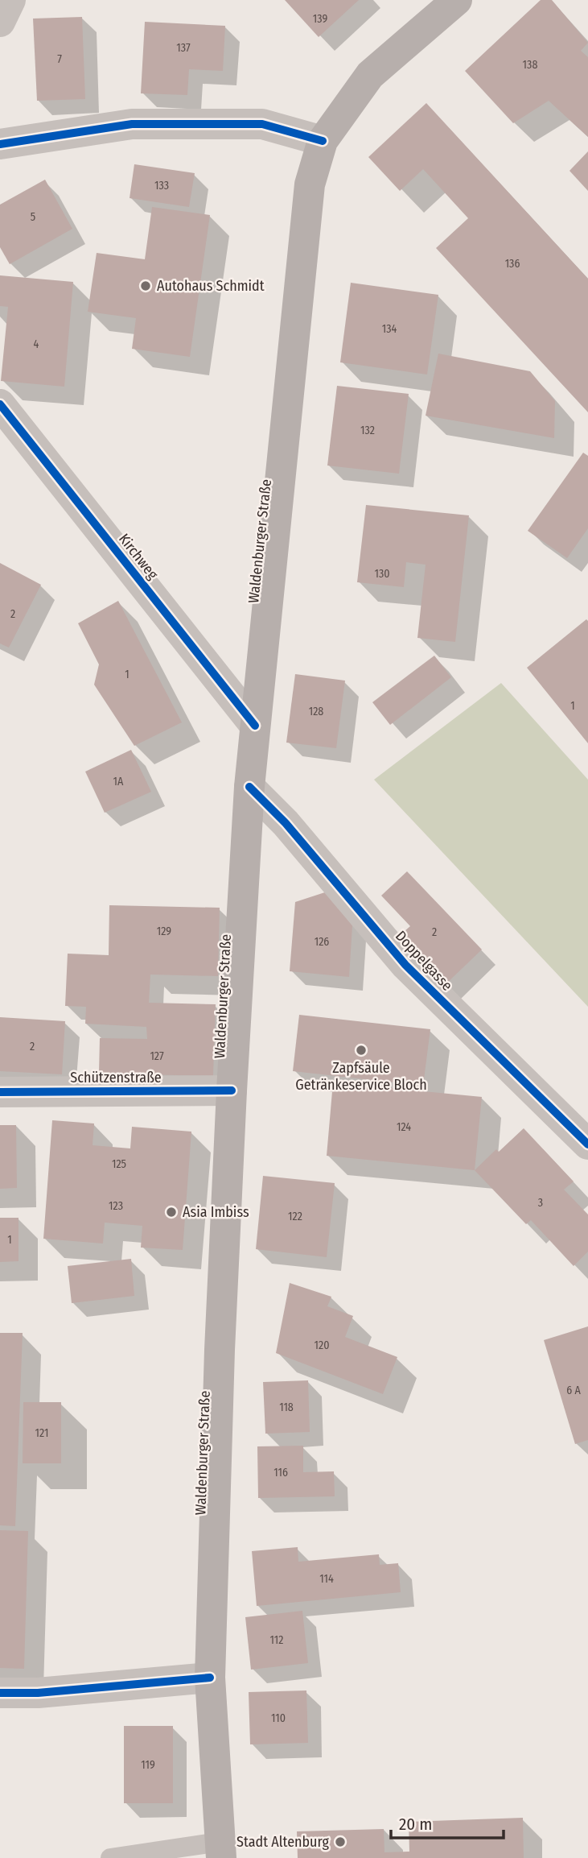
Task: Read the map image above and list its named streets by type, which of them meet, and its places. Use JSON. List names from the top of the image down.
{
  "streets": {
    "main road": ["Waldenburger Straße"],
    "street": ["Kirchweg", "Doppelgasse", "Schützenstraße"]
  },
  "crossings": [
    ["Waldenburger Straße", "Kirchweg"],
    ["Waldenburger Straße", "Doppelgasse"],
    ["Waldenburger Straße", "Schützenstraße"]
  ],
  "places": [
    "Autohaus Schmidt",
    "Zapfsäule Getränkeservice Bloch",
    "Asia Imbiss",
    "Stadt Altenburg"
  ],
  "house_numbers": [
    "139",
    "137",
    "7",
    "138",
    "133",
    "5",
    "136",
    "134",
    "4",
    "132",
    "130",
    "2",
    "1",
    "1",
    "128",
    "1A",
    "129",
    "2",
    "126",
    "2",
    "127",
    "124",
    "125",
    "3",
    "123",
    "122",
    "1",
    "120",
    "6 A",
    "118",
    "121",
    "116",
    "114",
    "112",
    "110",
    "119"
  ],
  "scale_bar": "20 m"
}
